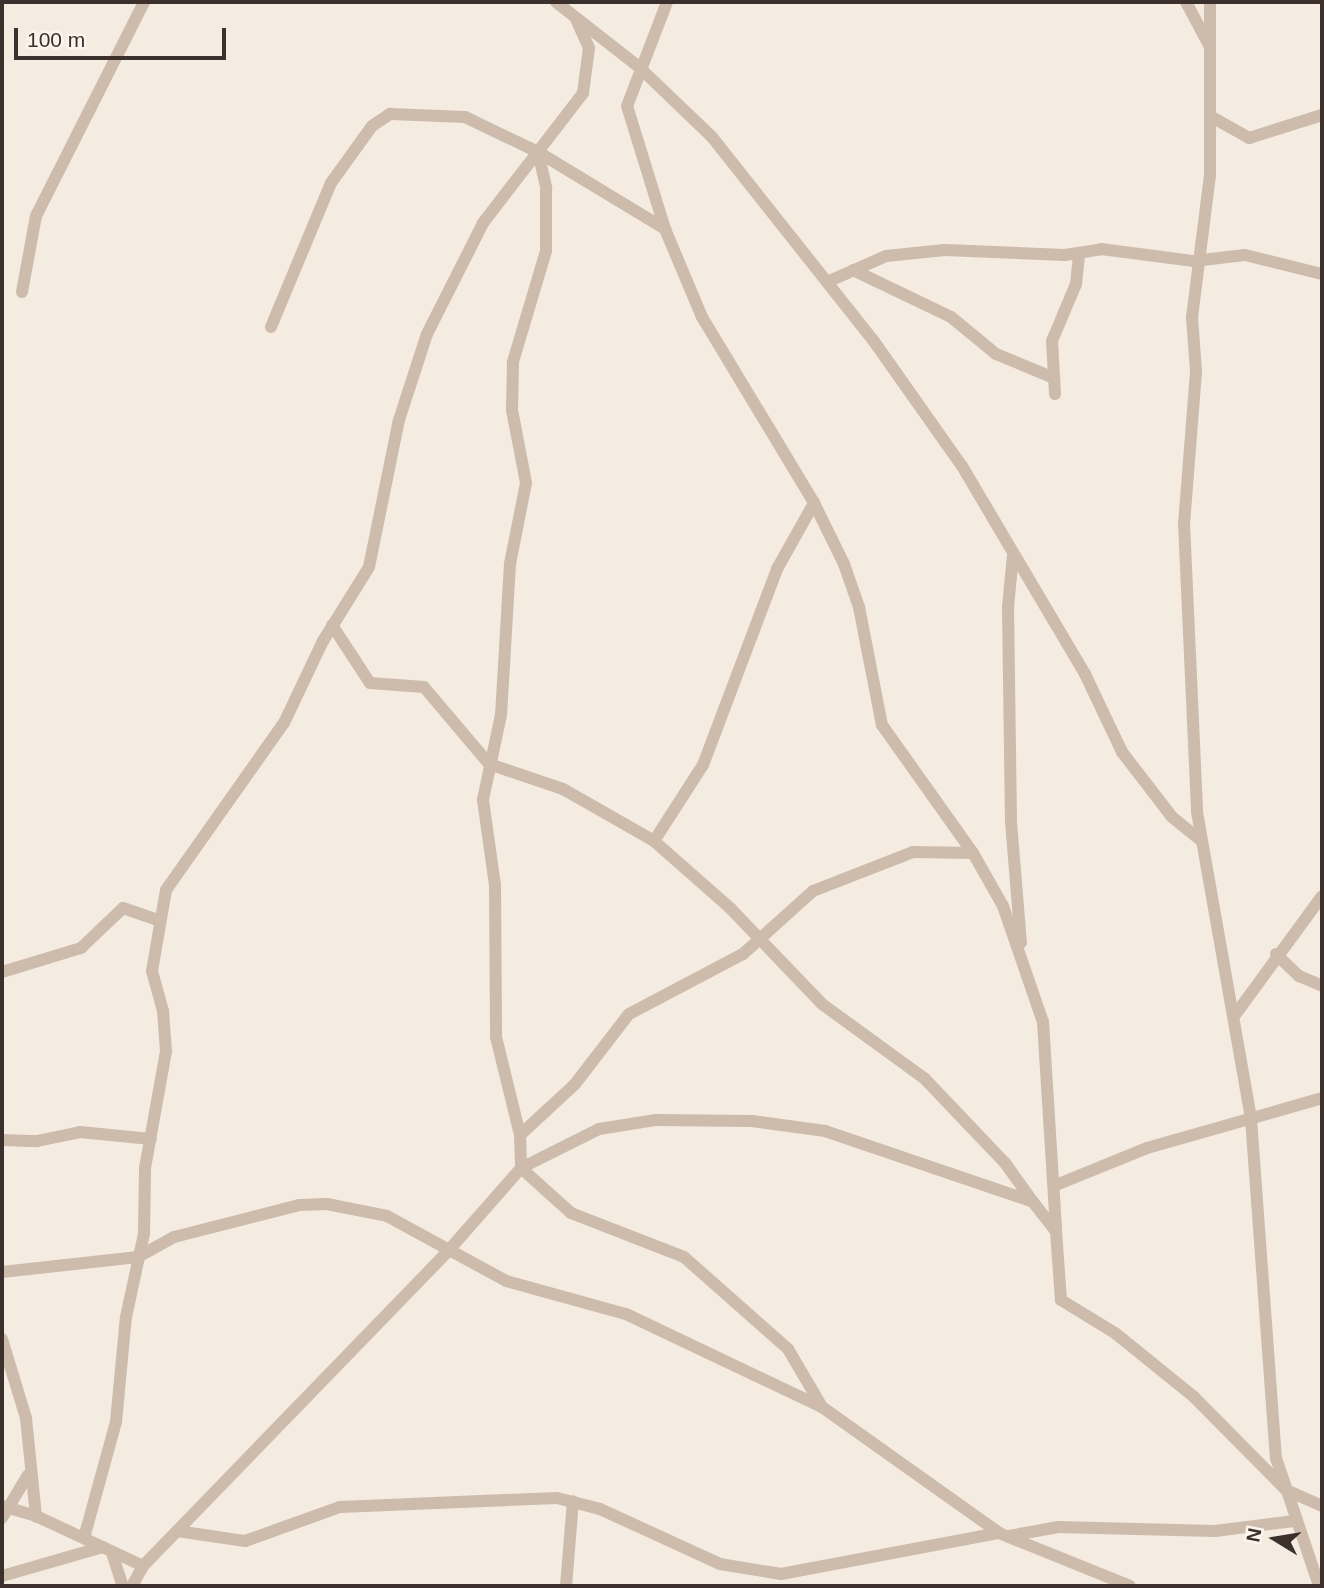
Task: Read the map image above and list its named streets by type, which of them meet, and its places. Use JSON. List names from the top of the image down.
{
  "scale_bar": "100 m",
  "north": "left"
}
